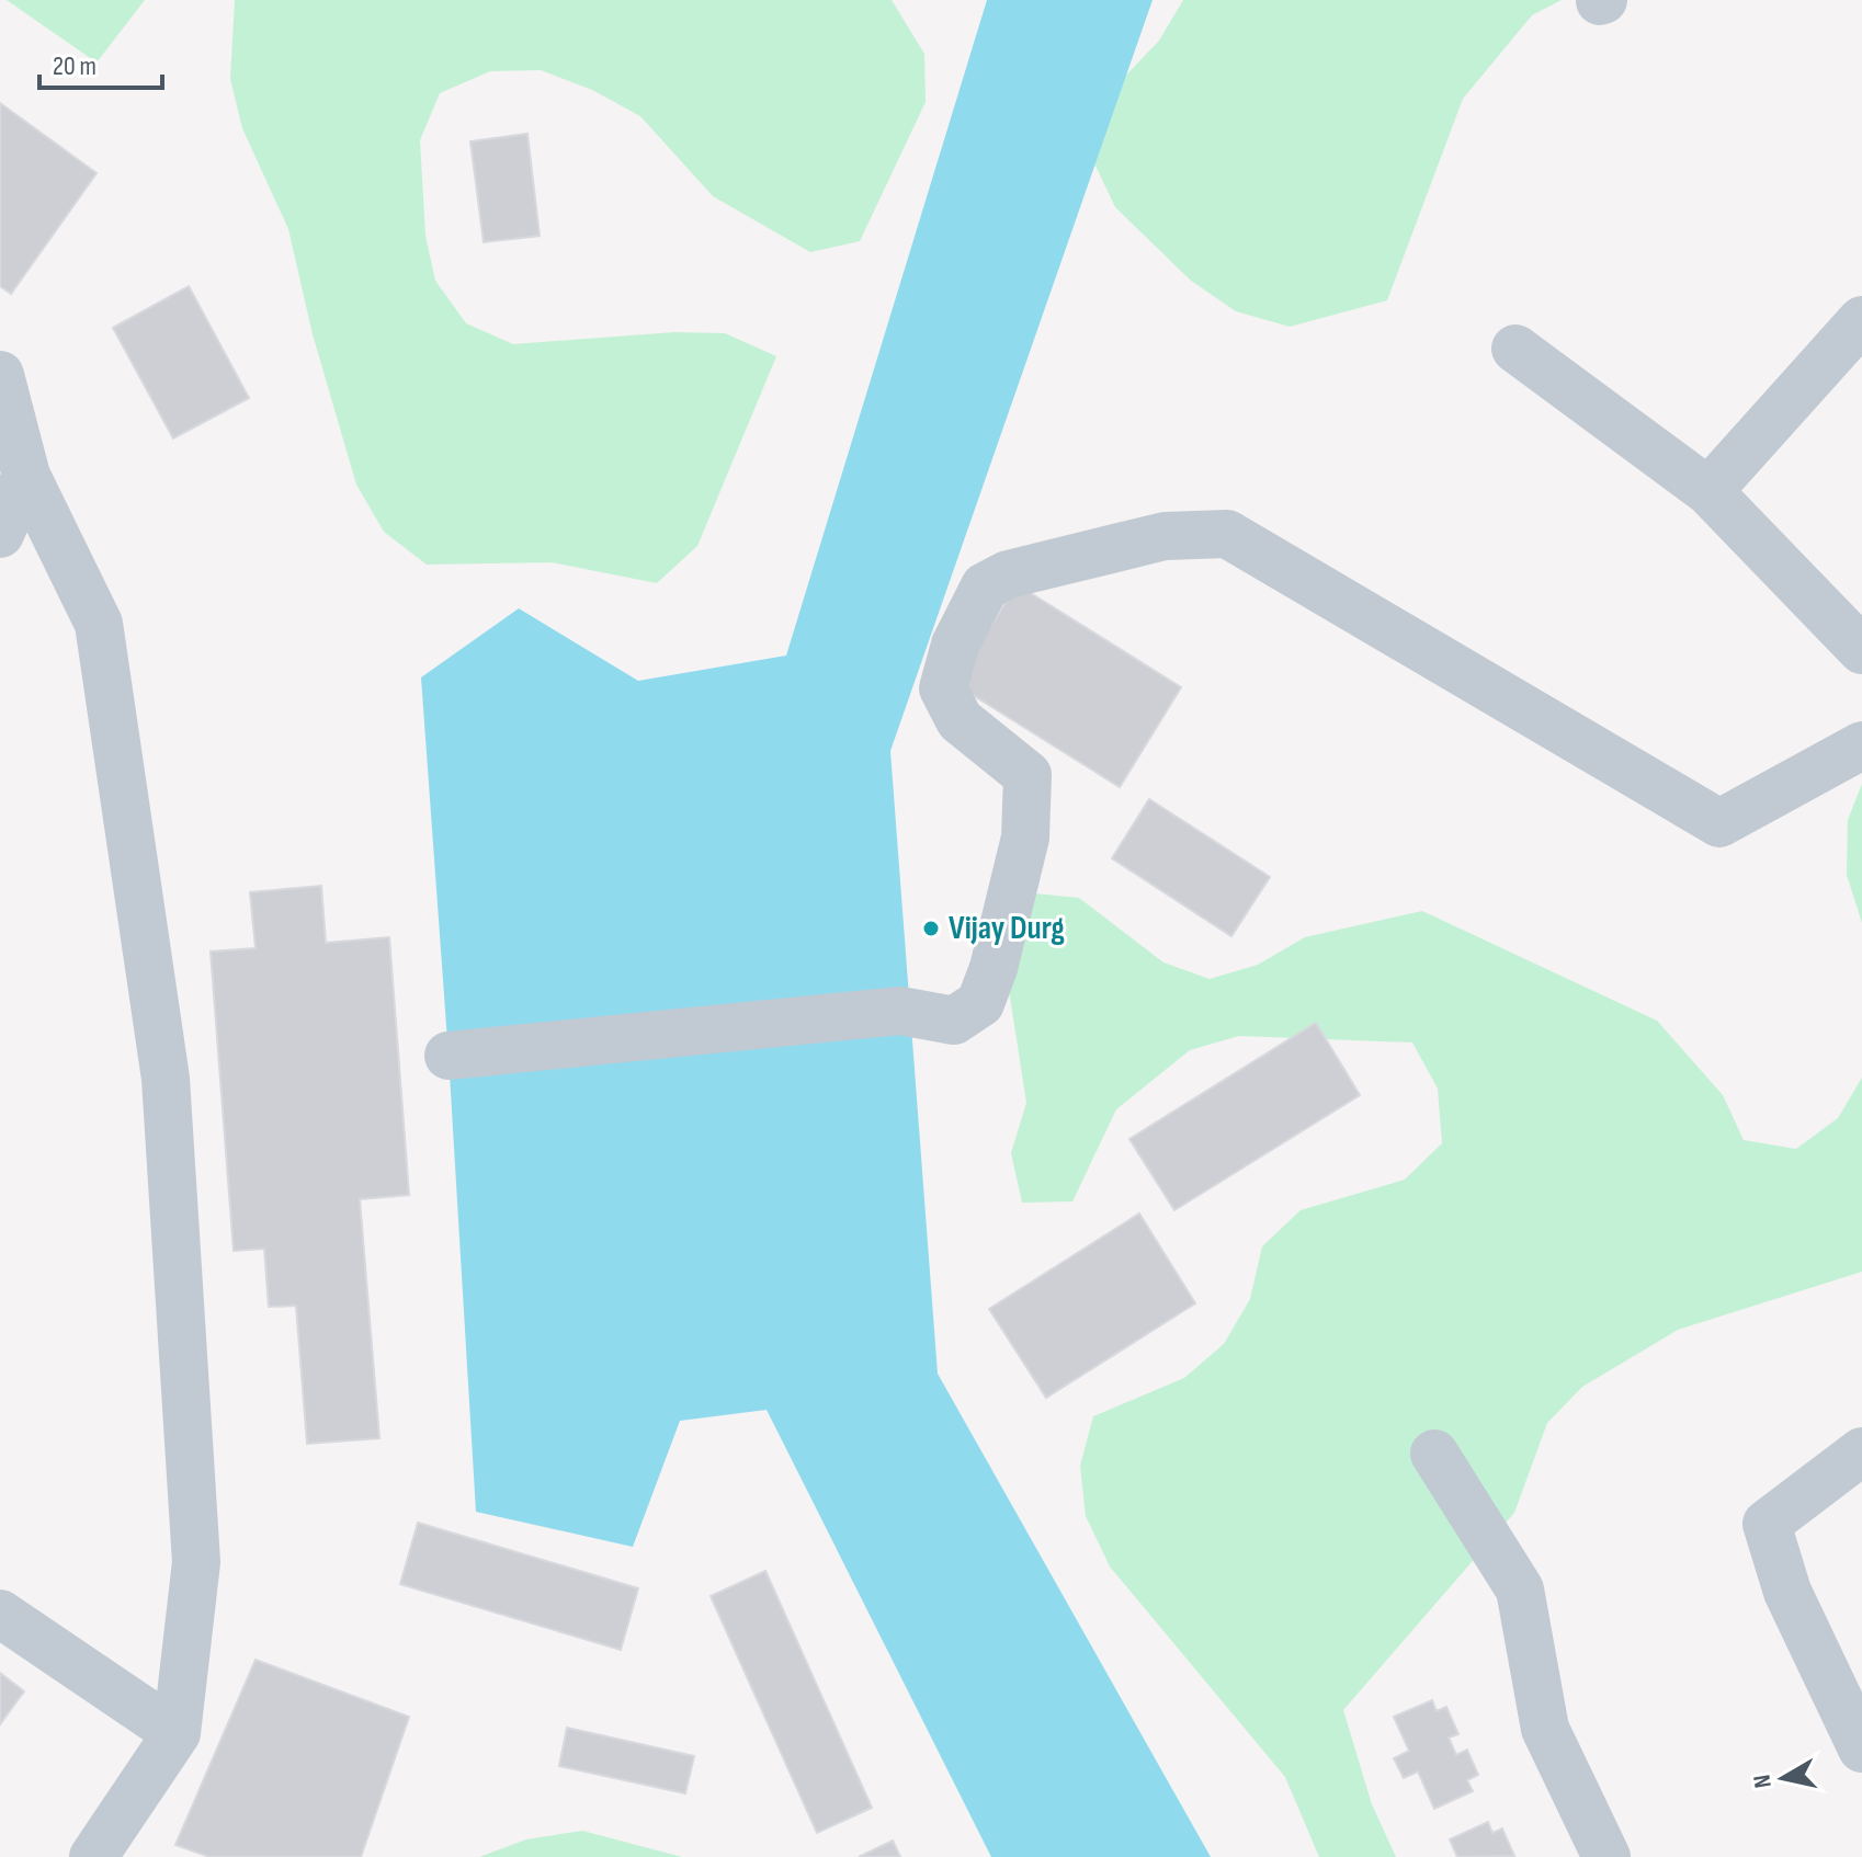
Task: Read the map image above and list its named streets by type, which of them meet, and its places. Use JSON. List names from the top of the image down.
{
  "places": ["Vijay Durg"],
  "scale_bar": "20 m",
  "north": "left"
}
